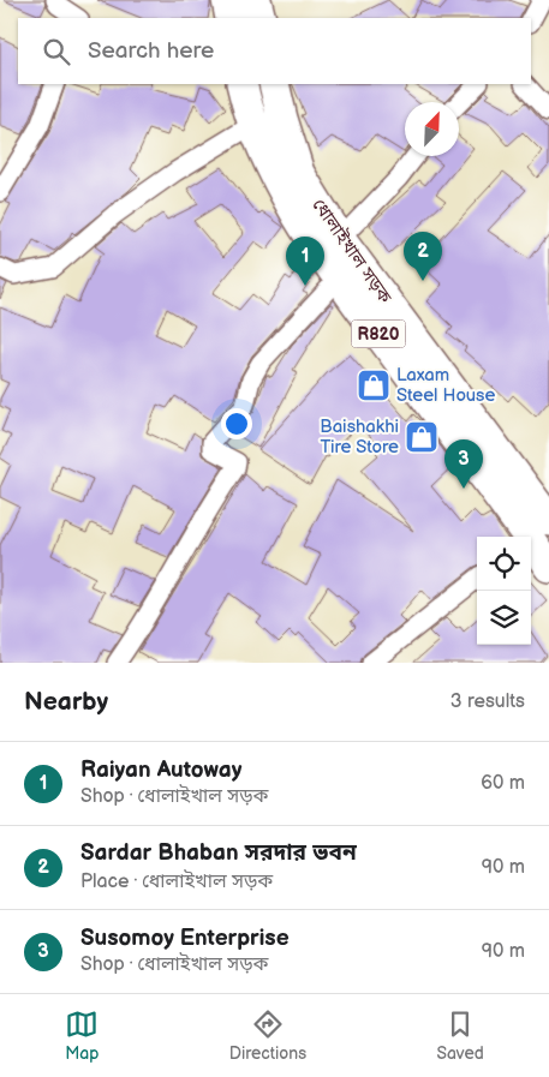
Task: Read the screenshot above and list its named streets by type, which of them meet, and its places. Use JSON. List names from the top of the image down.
{
  "streets": {
    "main road": ["ধোলাইখাল সড়ক", "R820"]
  },
  "places": {
    "shop": ["Laxam Steel House", "Baishakhi Tire Store"]
  },
  "north": "top right",
  "page": {
    "search": "Search here",
    "pins": ["2", "1", "3"],
    "heading": ["Nearby", "3 results"],
    "list": [
      {
        "mark": "1",
        "name": "Raiyan Autoway",
        "note": "Shop · ধোলাইখাল সড়ক",
        "value": "60 m"
      },
      {
        "mark": "2",
        "name": "Sardar Bhaban সরদার ভবন",
        "note": "Place · ধোলাইখাল সড়ক",
        "value": "90 m"
      },
      {
        "mark": "3",
        "name": "Susomoy Enterprise",
        "note": "Shop · ধোলাইখাল সড়ক",
        "value": "90 m"
      }
    ],
    "nav": ["Map", "Directions", "Saved"]
  }
}
